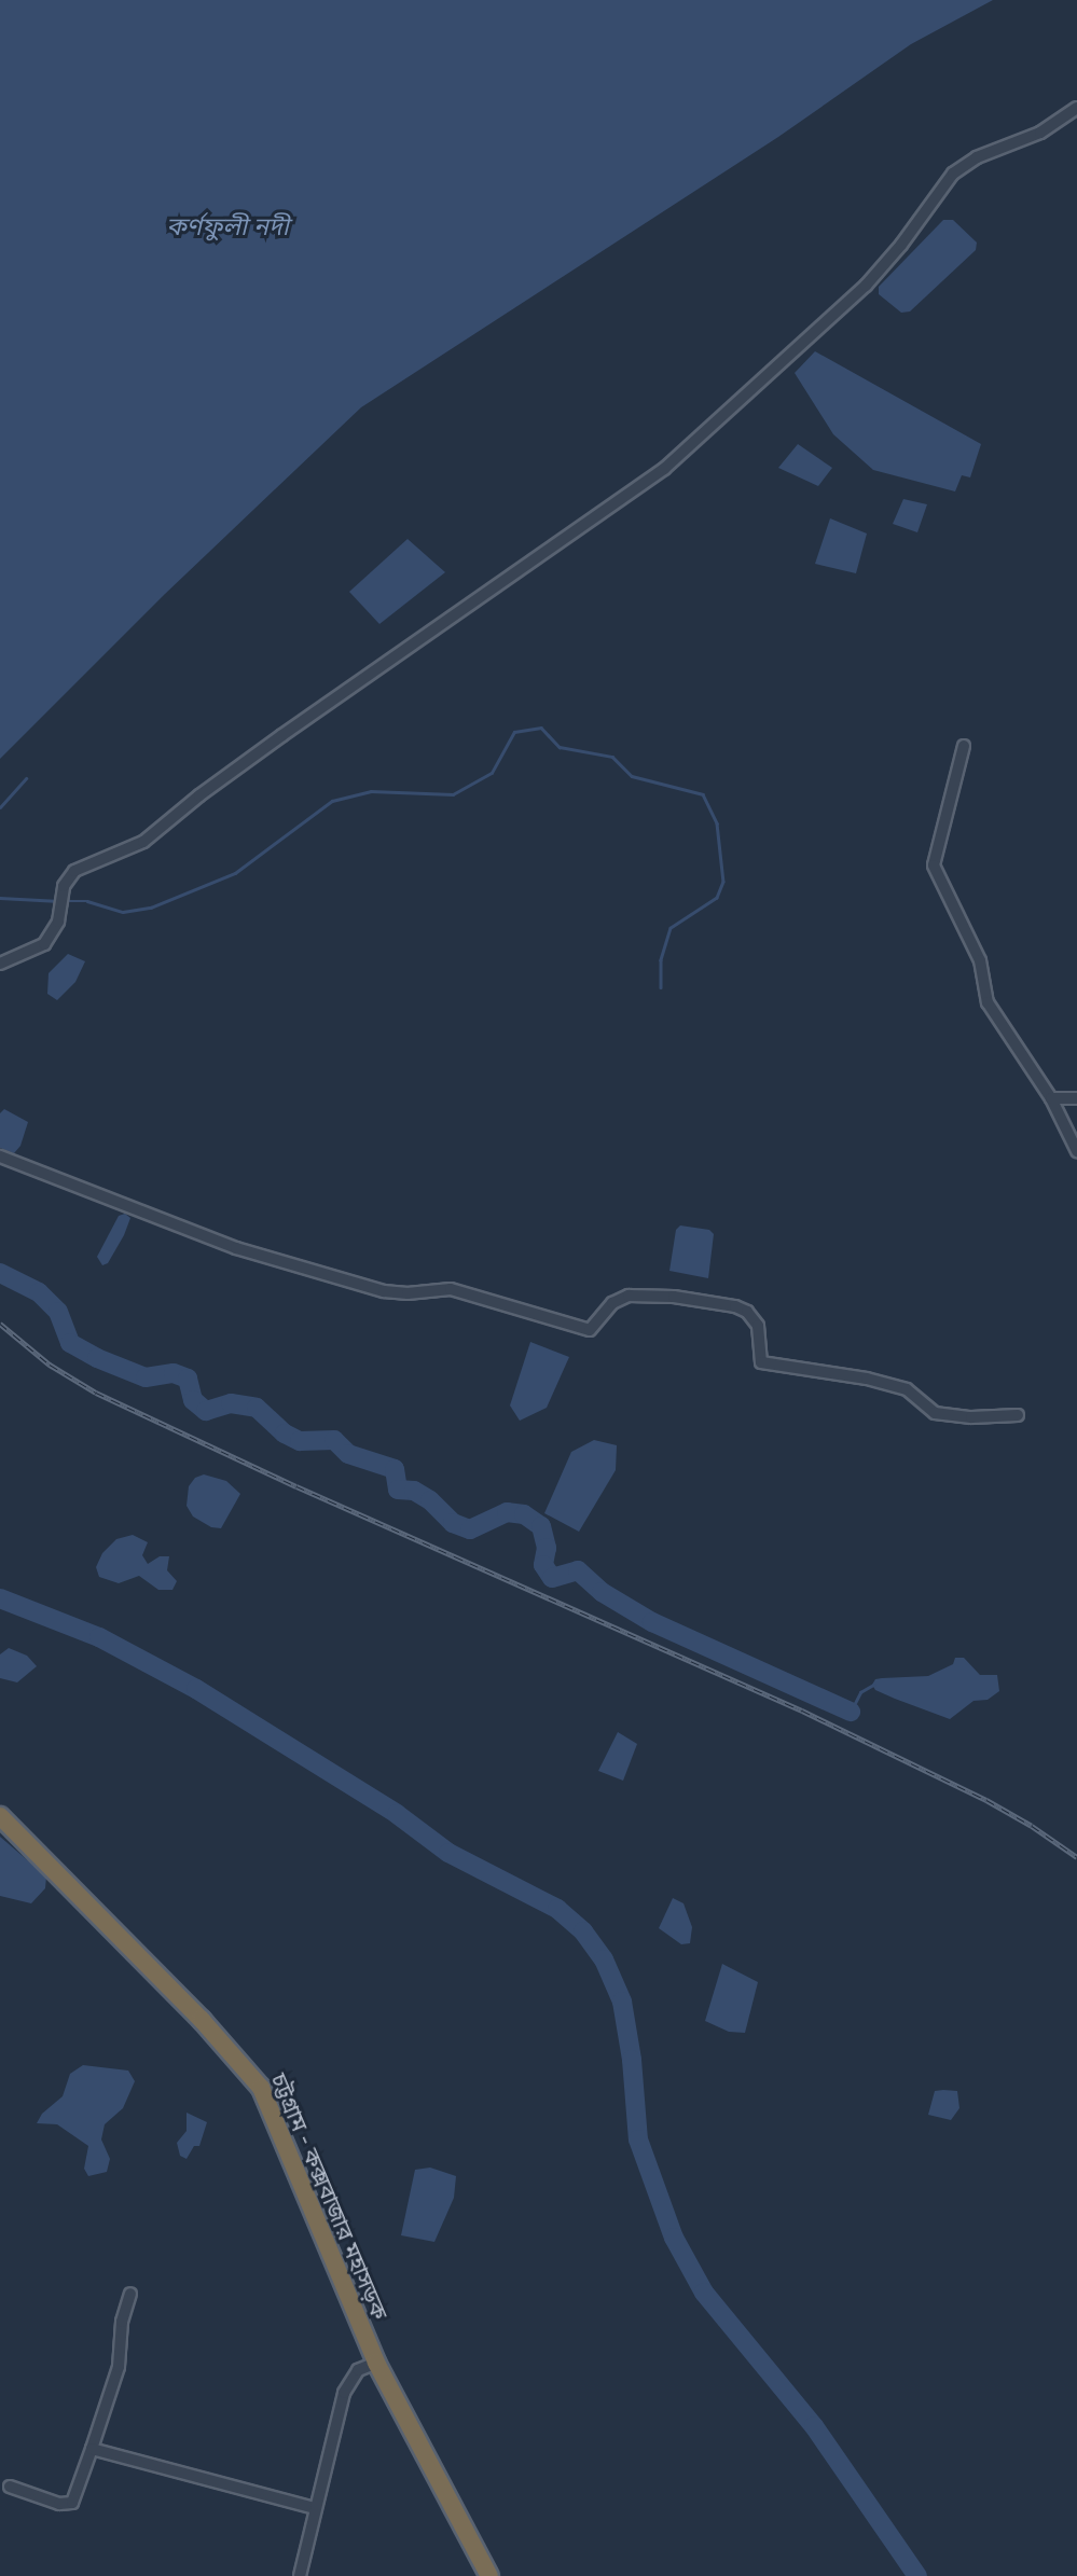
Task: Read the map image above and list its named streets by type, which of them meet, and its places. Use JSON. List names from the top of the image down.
{
  "streets": {
    "highway": ["চট্টগ্রাম - কক্সবাজার মহাসড়ক"]
  },
  "water": ["কর্ণফুলী নদী"]
}
